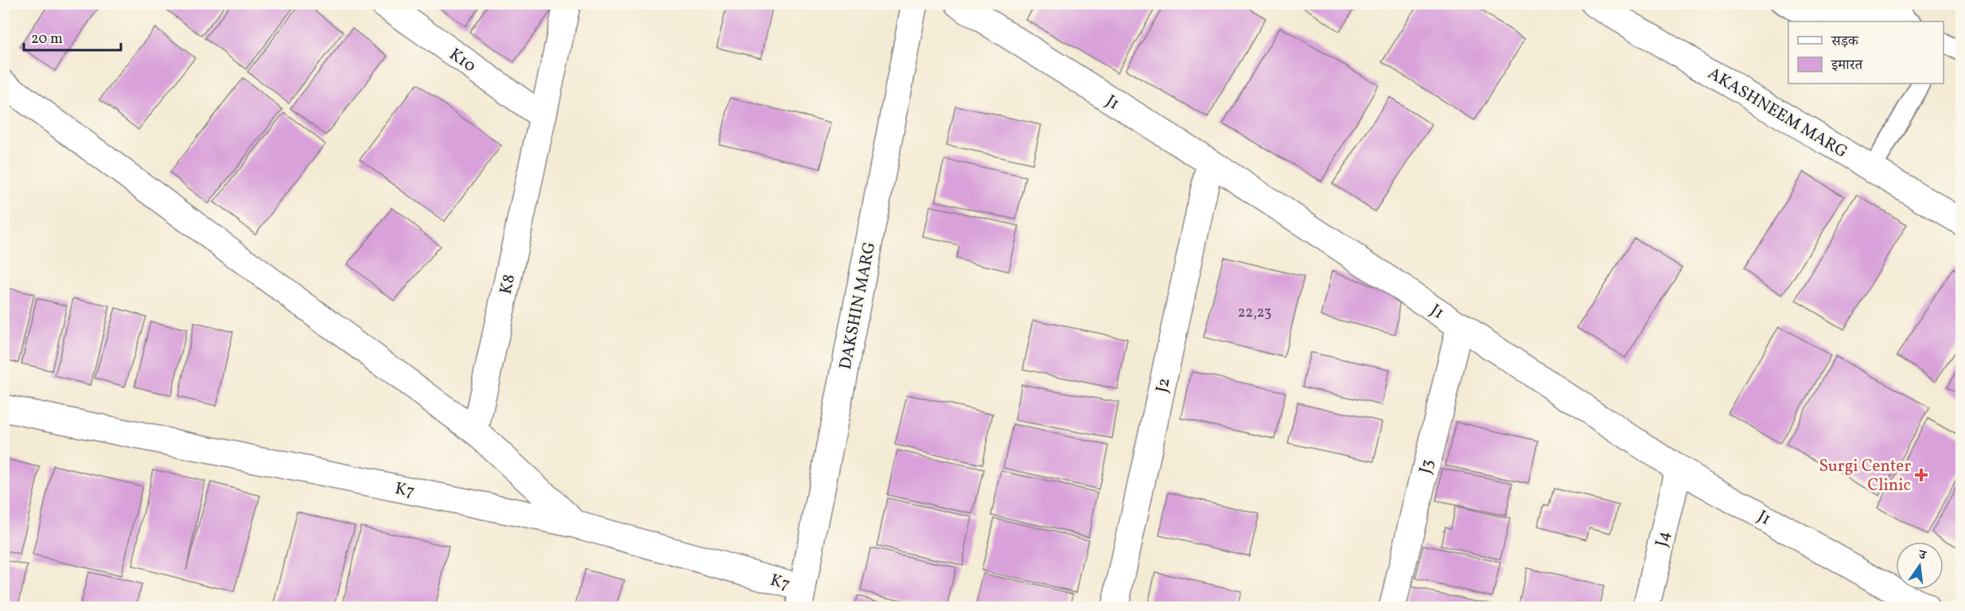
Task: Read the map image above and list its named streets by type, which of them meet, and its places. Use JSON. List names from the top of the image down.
{
  "streets": {
    "street": [
      "K10",
      "J1",
      "AKASHNEEM MARG",
      "K8",
      "DAKSHIN MARG",
      "J2",
      "J3",
      "K7",
      "J4"
    ]
  },
  "crossings": [
    ["K10", "K8"],
    ["J1", "J2"],
    ["J1", "J3"],
    ["J1", "J4"],
    ["DAKSHIN MARG", "K7"]
  ],
  "places": {
    "health": ["Surgi Center Clinic"]
  },
  "house_numbers": ["22,23"],
  "legend": ["सड़क", "इमारत"],
  "scale_bar": "20 m",
  "north": "top"
}
